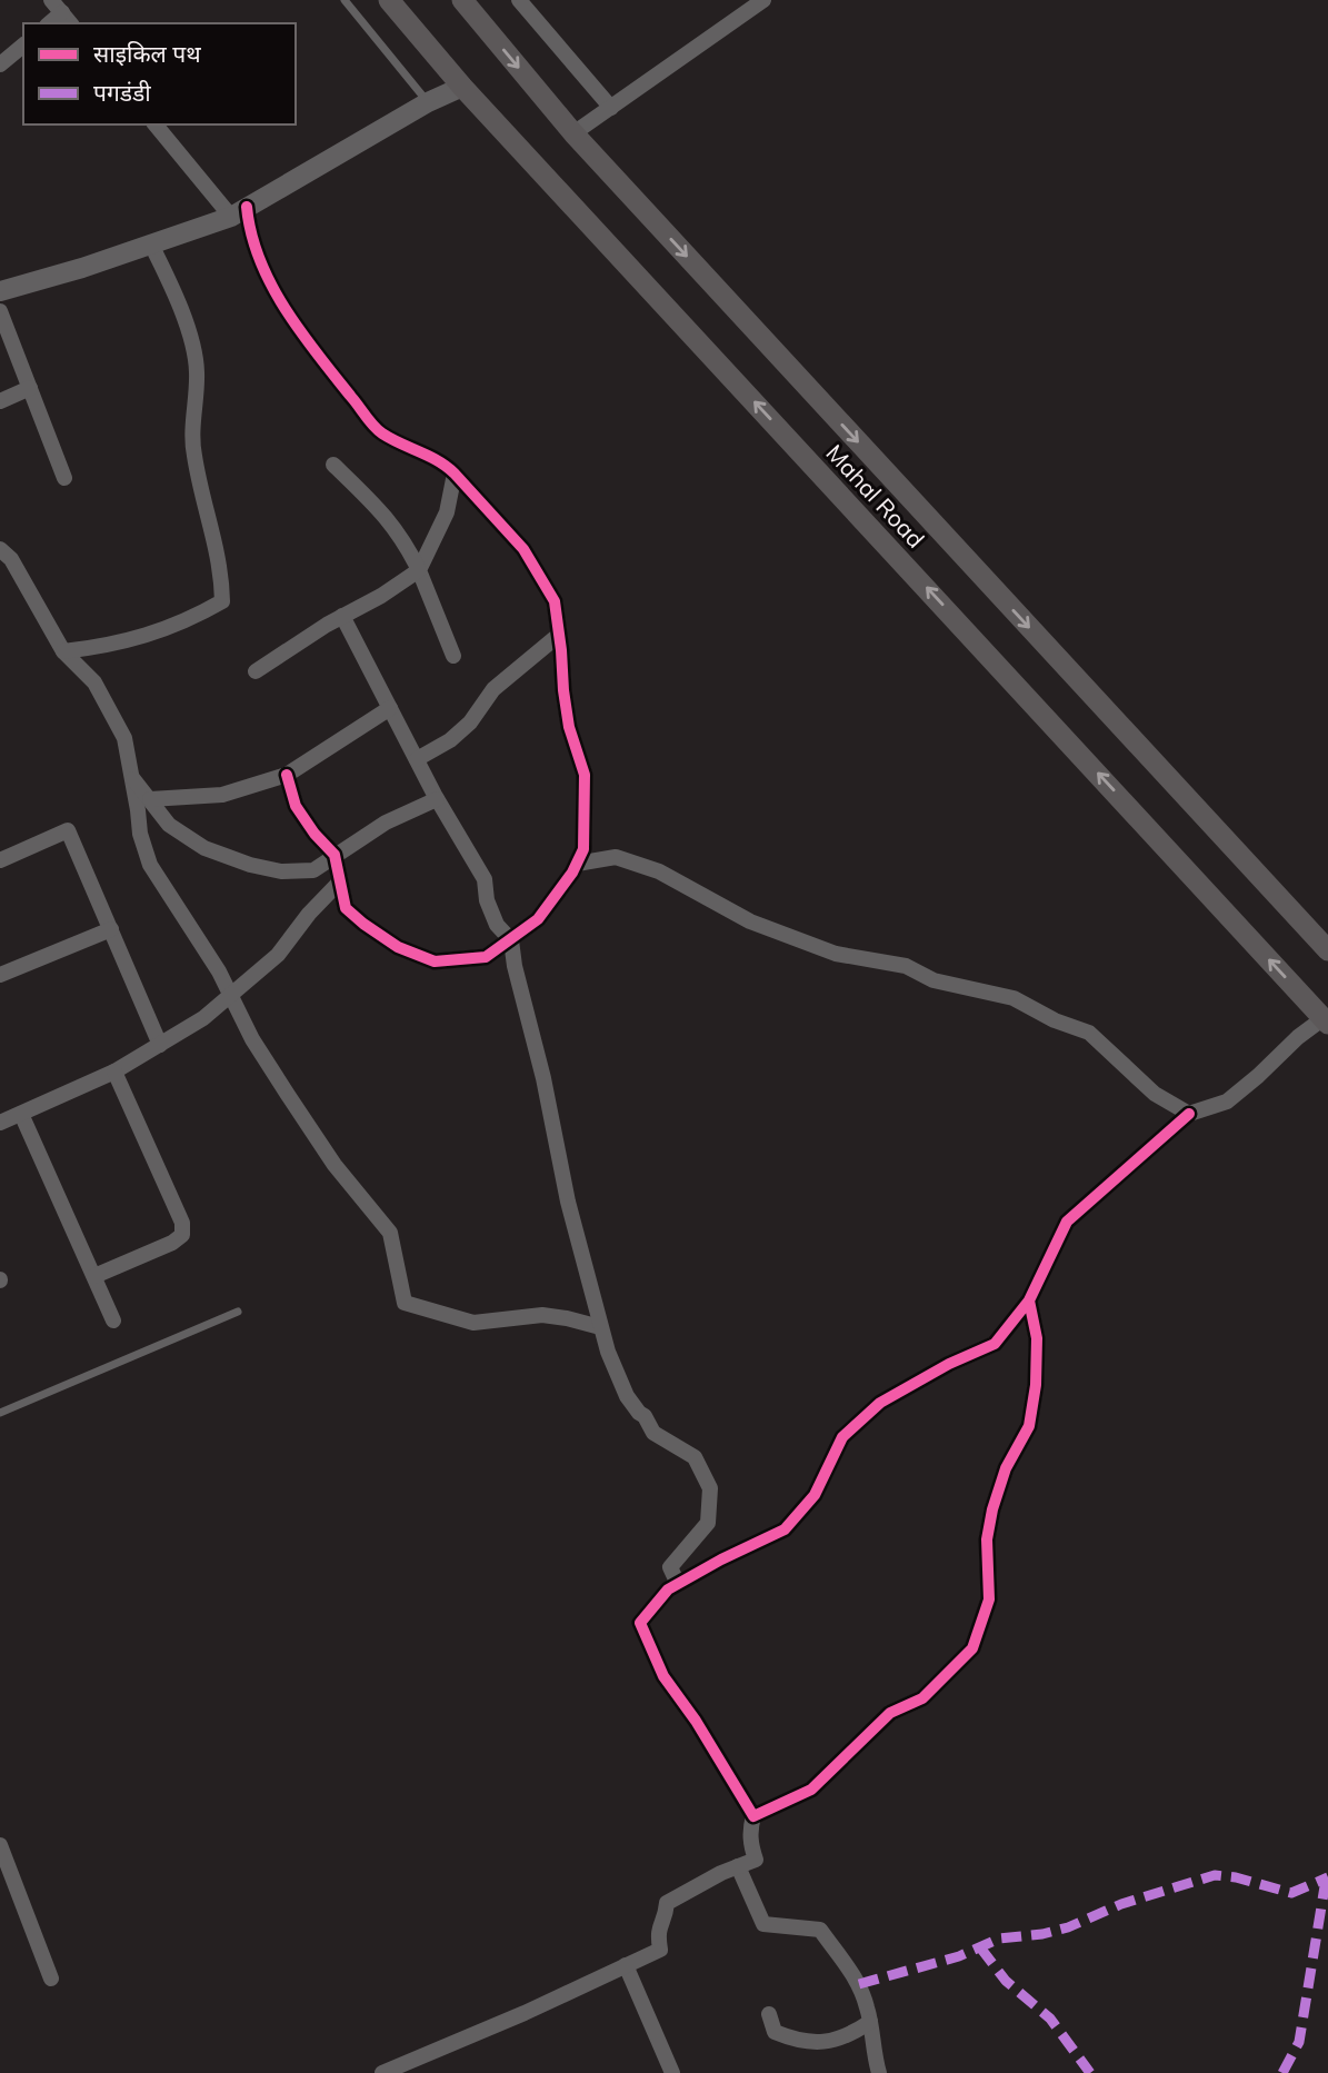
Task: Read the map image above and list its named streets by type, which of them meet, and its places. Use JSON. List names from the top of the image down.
{
  "streets": {
    "main road": ["Mahal Road"]
  },
  "legend": ["साइकिल पथ", "पगडंडी"]
}
